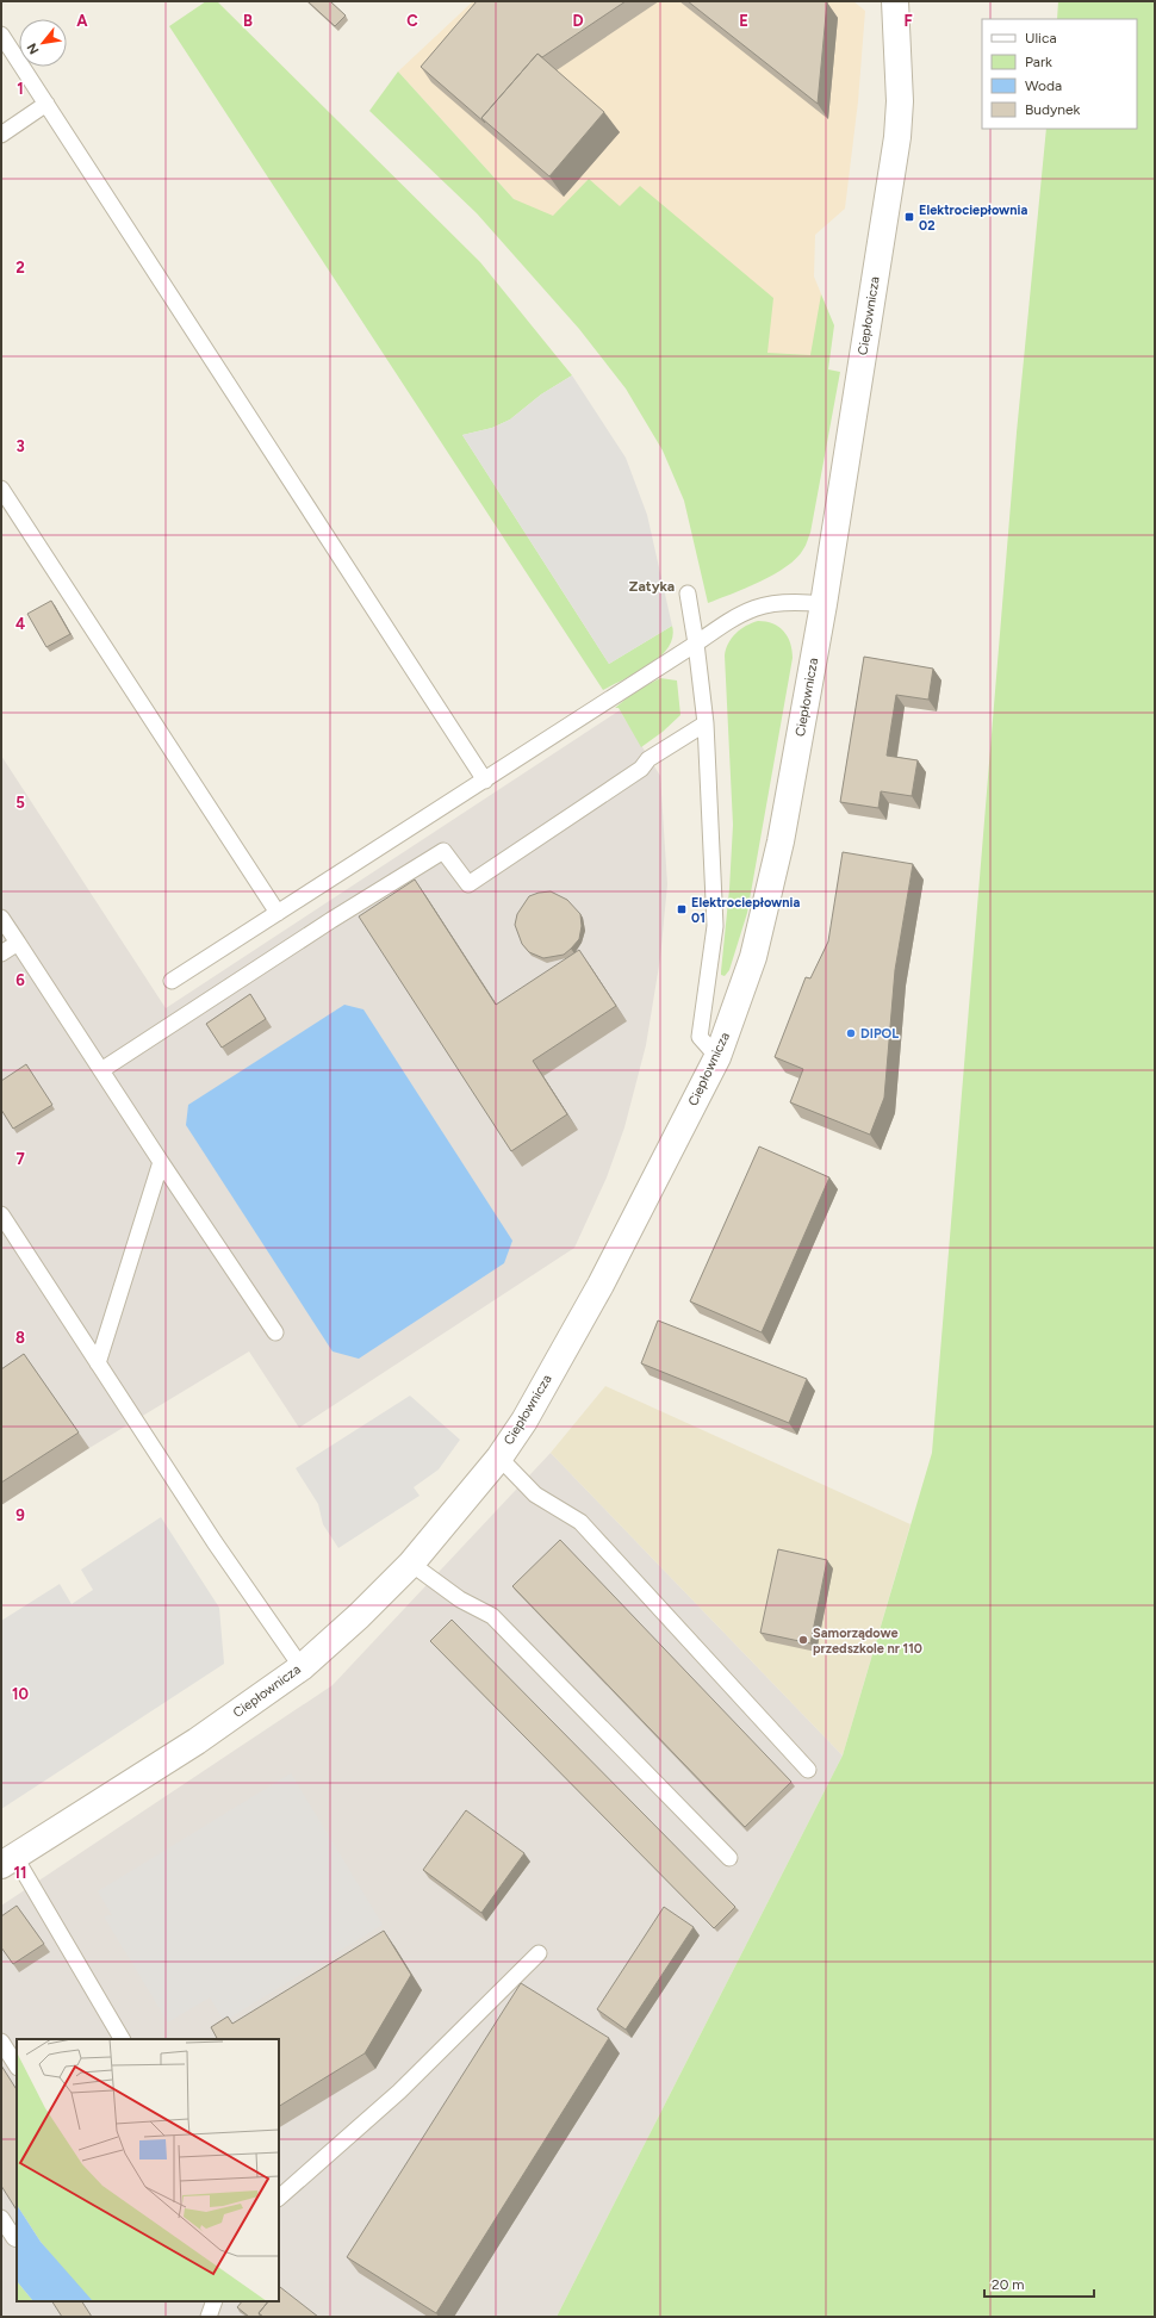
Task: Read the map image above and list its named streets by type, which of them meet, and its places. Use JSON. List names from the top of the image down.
{
  "streets": {
    "street": ["Ciepłownicza"]
  },
  "districts": ["Zatyka"],
  "places": {
    "transit": ["Elektrociepłownia 02", "Elektrociepłownia 01"],
    "other": ["DIPOL", "Samorządowe przedszkole nr 110"]
  },
  "legend": [
    "Ulica",
    "Park",
    "Woda",
    "Budynek"
  ],
  "scale_bar": "20 m",
  "north": "bottom left",
  "grid": {
    "columns": [
      "A",
      "B",
      "C",
      "D",
      "E",
      "F"
    ],
    "rows": [
      "1",
      "2",
      "3",
      "4",
      "5",
      "6",
      "7",
      "8",
      "9",
      "10",
      "11"
    ]
  }
}
